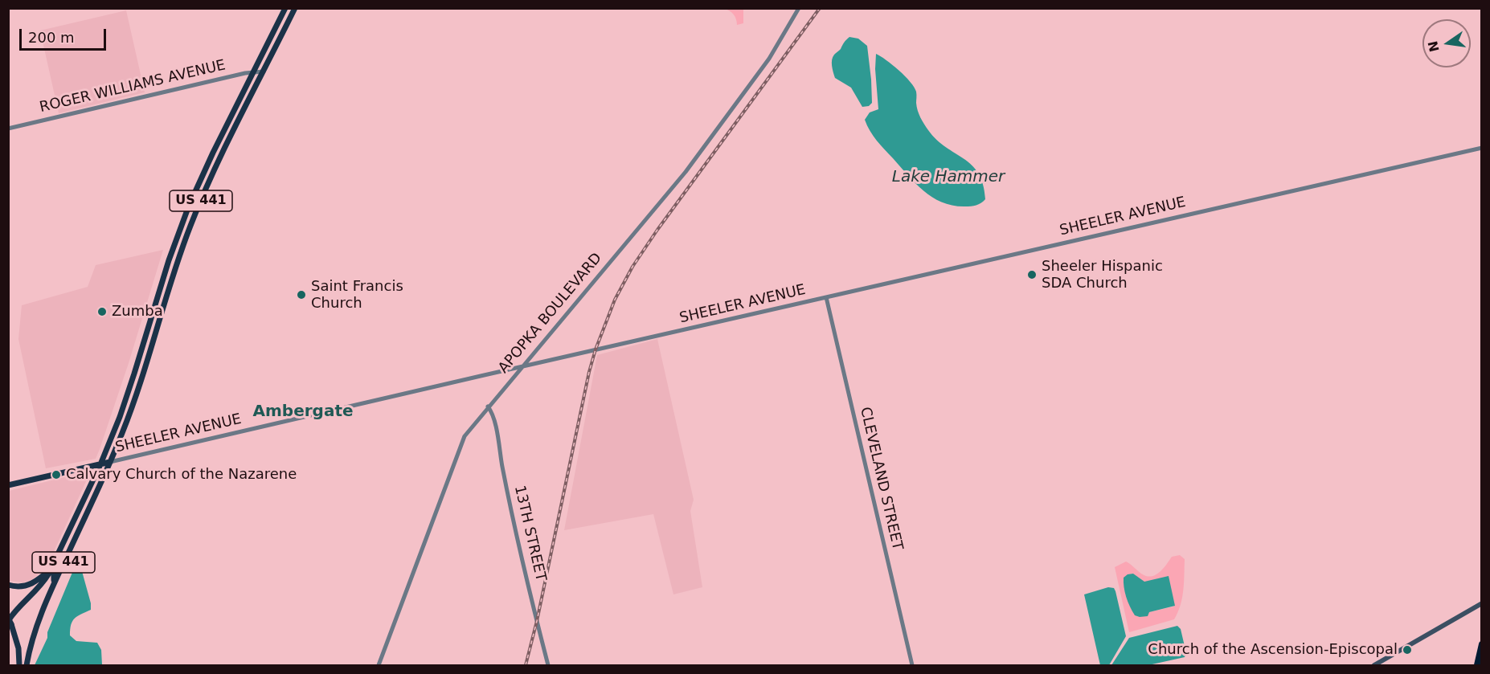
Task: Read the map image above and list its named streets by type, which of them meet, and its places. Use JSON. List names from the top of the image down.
{
  "streets": {
    "main road": ["US 441", "SHEELER AVENUE"],
    "street": [
      "ROGER WILLIAMS AVENUE",
      "APOPKA BOULEVARD",
      "CLEVELAND STREET",
      "13TH STREET"
    ]
  },
  "crossings": [
    ["ROGER WILLIAMS AVENUE", "US 441"],
    ["US 441", "SHEELER AVENUE"],
    ["SHEELER AVENUE", "APOPKA BOULEVARD"],
    ["SHEELER AVENUE", "CLEVELAND STREET"],
    ["APOPKA BOULEVARD", "13TH STREET"]
  ],
  "districts": ["Ambergate"],
  "water": ["Lake Hammer"],
  "places": [
    "Sheeler Hispanic SDA Church",
    "Saint Francis Church",
    "Zumba",
    "Calvary Church of the Nazarene",
    "Church of the Ascension-Episcopal"
  ],
  "scale_bar": "200 m",
  "north": "left"
}
